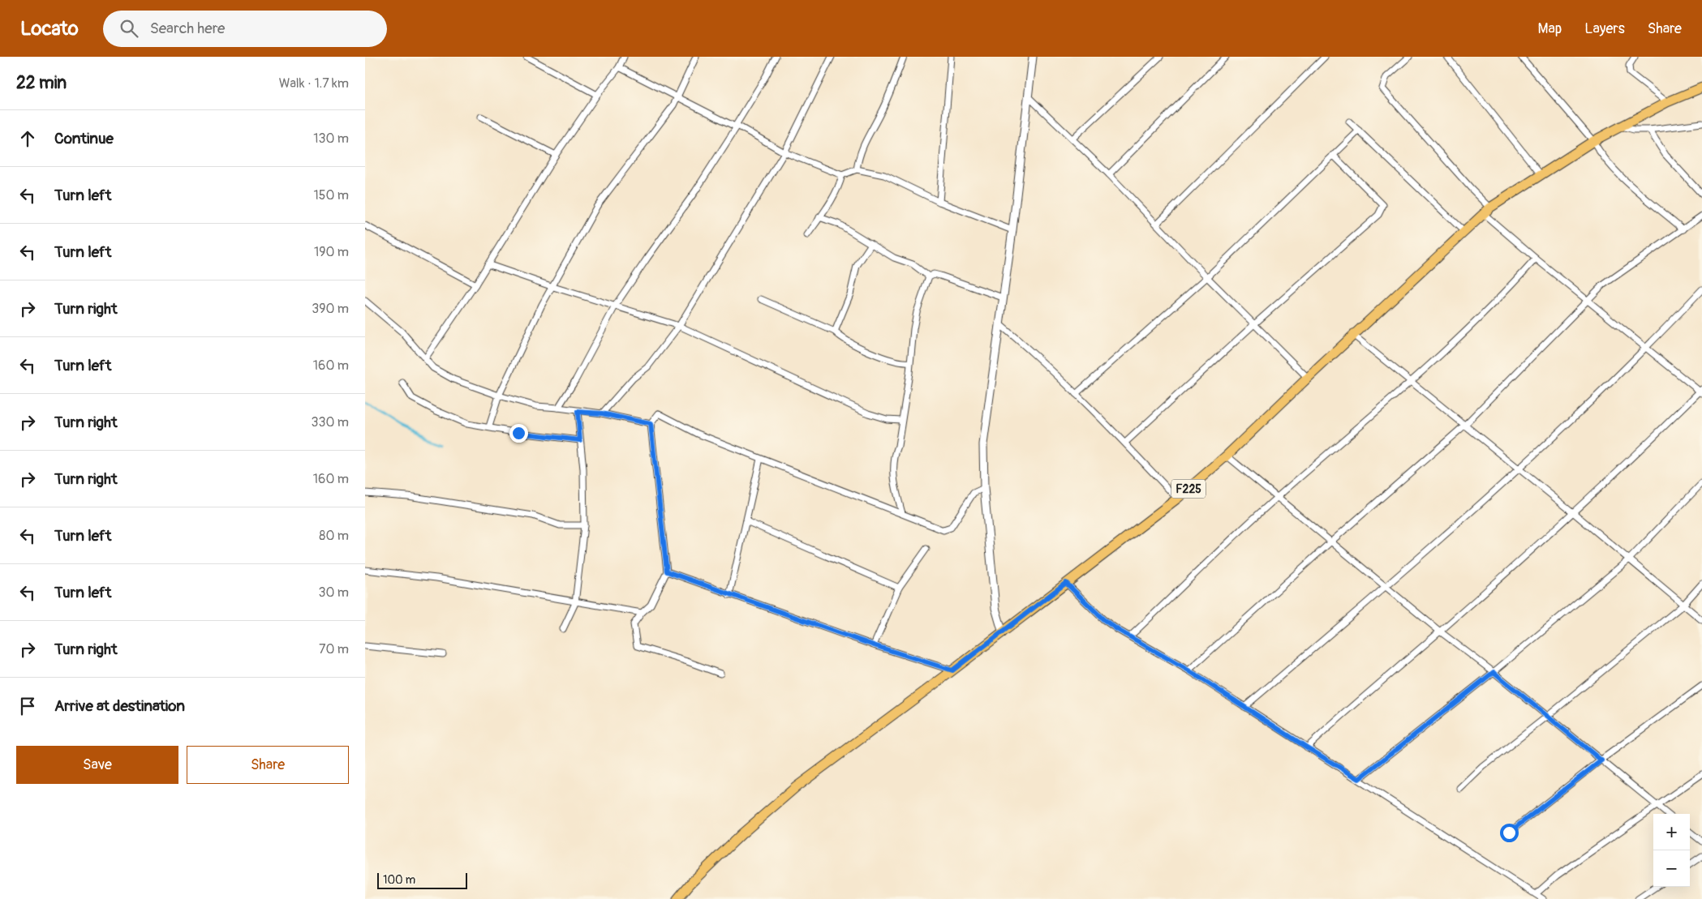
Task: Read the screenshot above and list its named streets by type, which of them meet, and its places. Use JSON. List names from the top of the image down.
{
  "streets": {
    "main road": ["F225"]
  },
  "scale_bar": "100 m",
  "page": {
    "header": "Locato",
    "search": "Search here",
    "nav": ["Map", "Layers", "Share"],
    "heading": ["22 min", "Walk · 1.7 km"],
    "list": [
      ["Continue", "130 m"],
      ["Turn left", "150 m"],
      ["Turn left", "190 m"],
      ["Turn right", "390 m"],
      ["Turn left", "160 m"],
      ["Turn right", "330 m"],
      ["Turn right", "160 m"],
      ["Turn left", "80 m"],
      ["Turn left", "30 m"],
      ["Turn right", "70 m"],
      "Arrive at destination"
    ],
    "buttons": ["Save", "Share"],
    "map_buttons": ["+", "−"],
    "scale": "100 m"
  }
}
